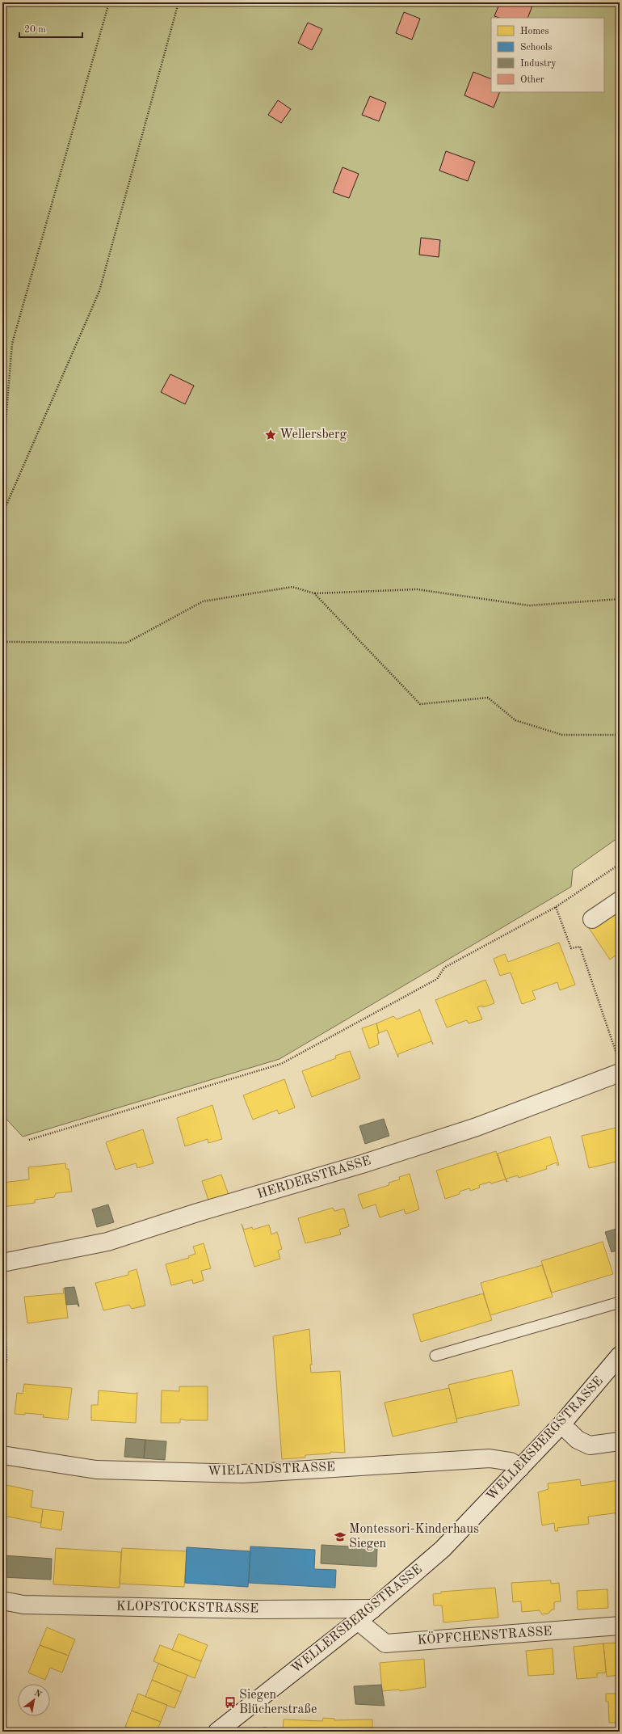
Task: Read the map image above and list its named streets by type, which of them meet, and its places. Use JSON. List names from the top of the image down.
{
  "streets": {
    "street": [
      "HERDERSTRASSE",
      "WELLERSBERGSTRASSE",
      "WIELANDSTRASSE",
      "KLOPSTOCKSTRASSE",
      "KÖPFCHENSTRASSE"
    ]
  },
  "crossings": [
    ["WELLERSBERGSTRASSE", "WIELANDSTRASSE"],
    ["WELLERSBERGSTRASSE", "KLOPSTOCKSTRASSE"],
    ["WELLERSBERGSTRASSE", "KÖPFCHENSTRASSE"]
  ],
  "places": {
    "place": ["Wellersberg"],
    "school or university": ["Montessori-Kinderhaus Siegen"],
    "bus stop": ["Siegen Blücherstraße"]
  },
  "legend": [
    "Homes",
    "Schools",
    "Industry",
    "Other"
  ],
  "scale_bar": "20 m",
  "north": "top right"
}
